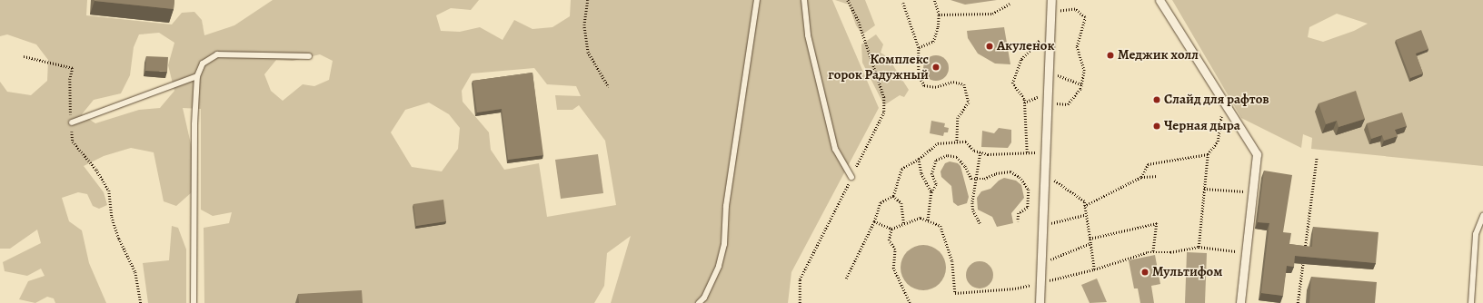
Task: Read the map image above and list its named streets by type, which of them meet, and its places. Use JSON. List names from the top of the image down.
{
  "places": [
    "Акуленок",
    "Меджик холл",
    "Комплекс горок Радужный",
    "Слайд для рафтов",
    "Черная дыра",
    "Мультифом"
  ]
}
